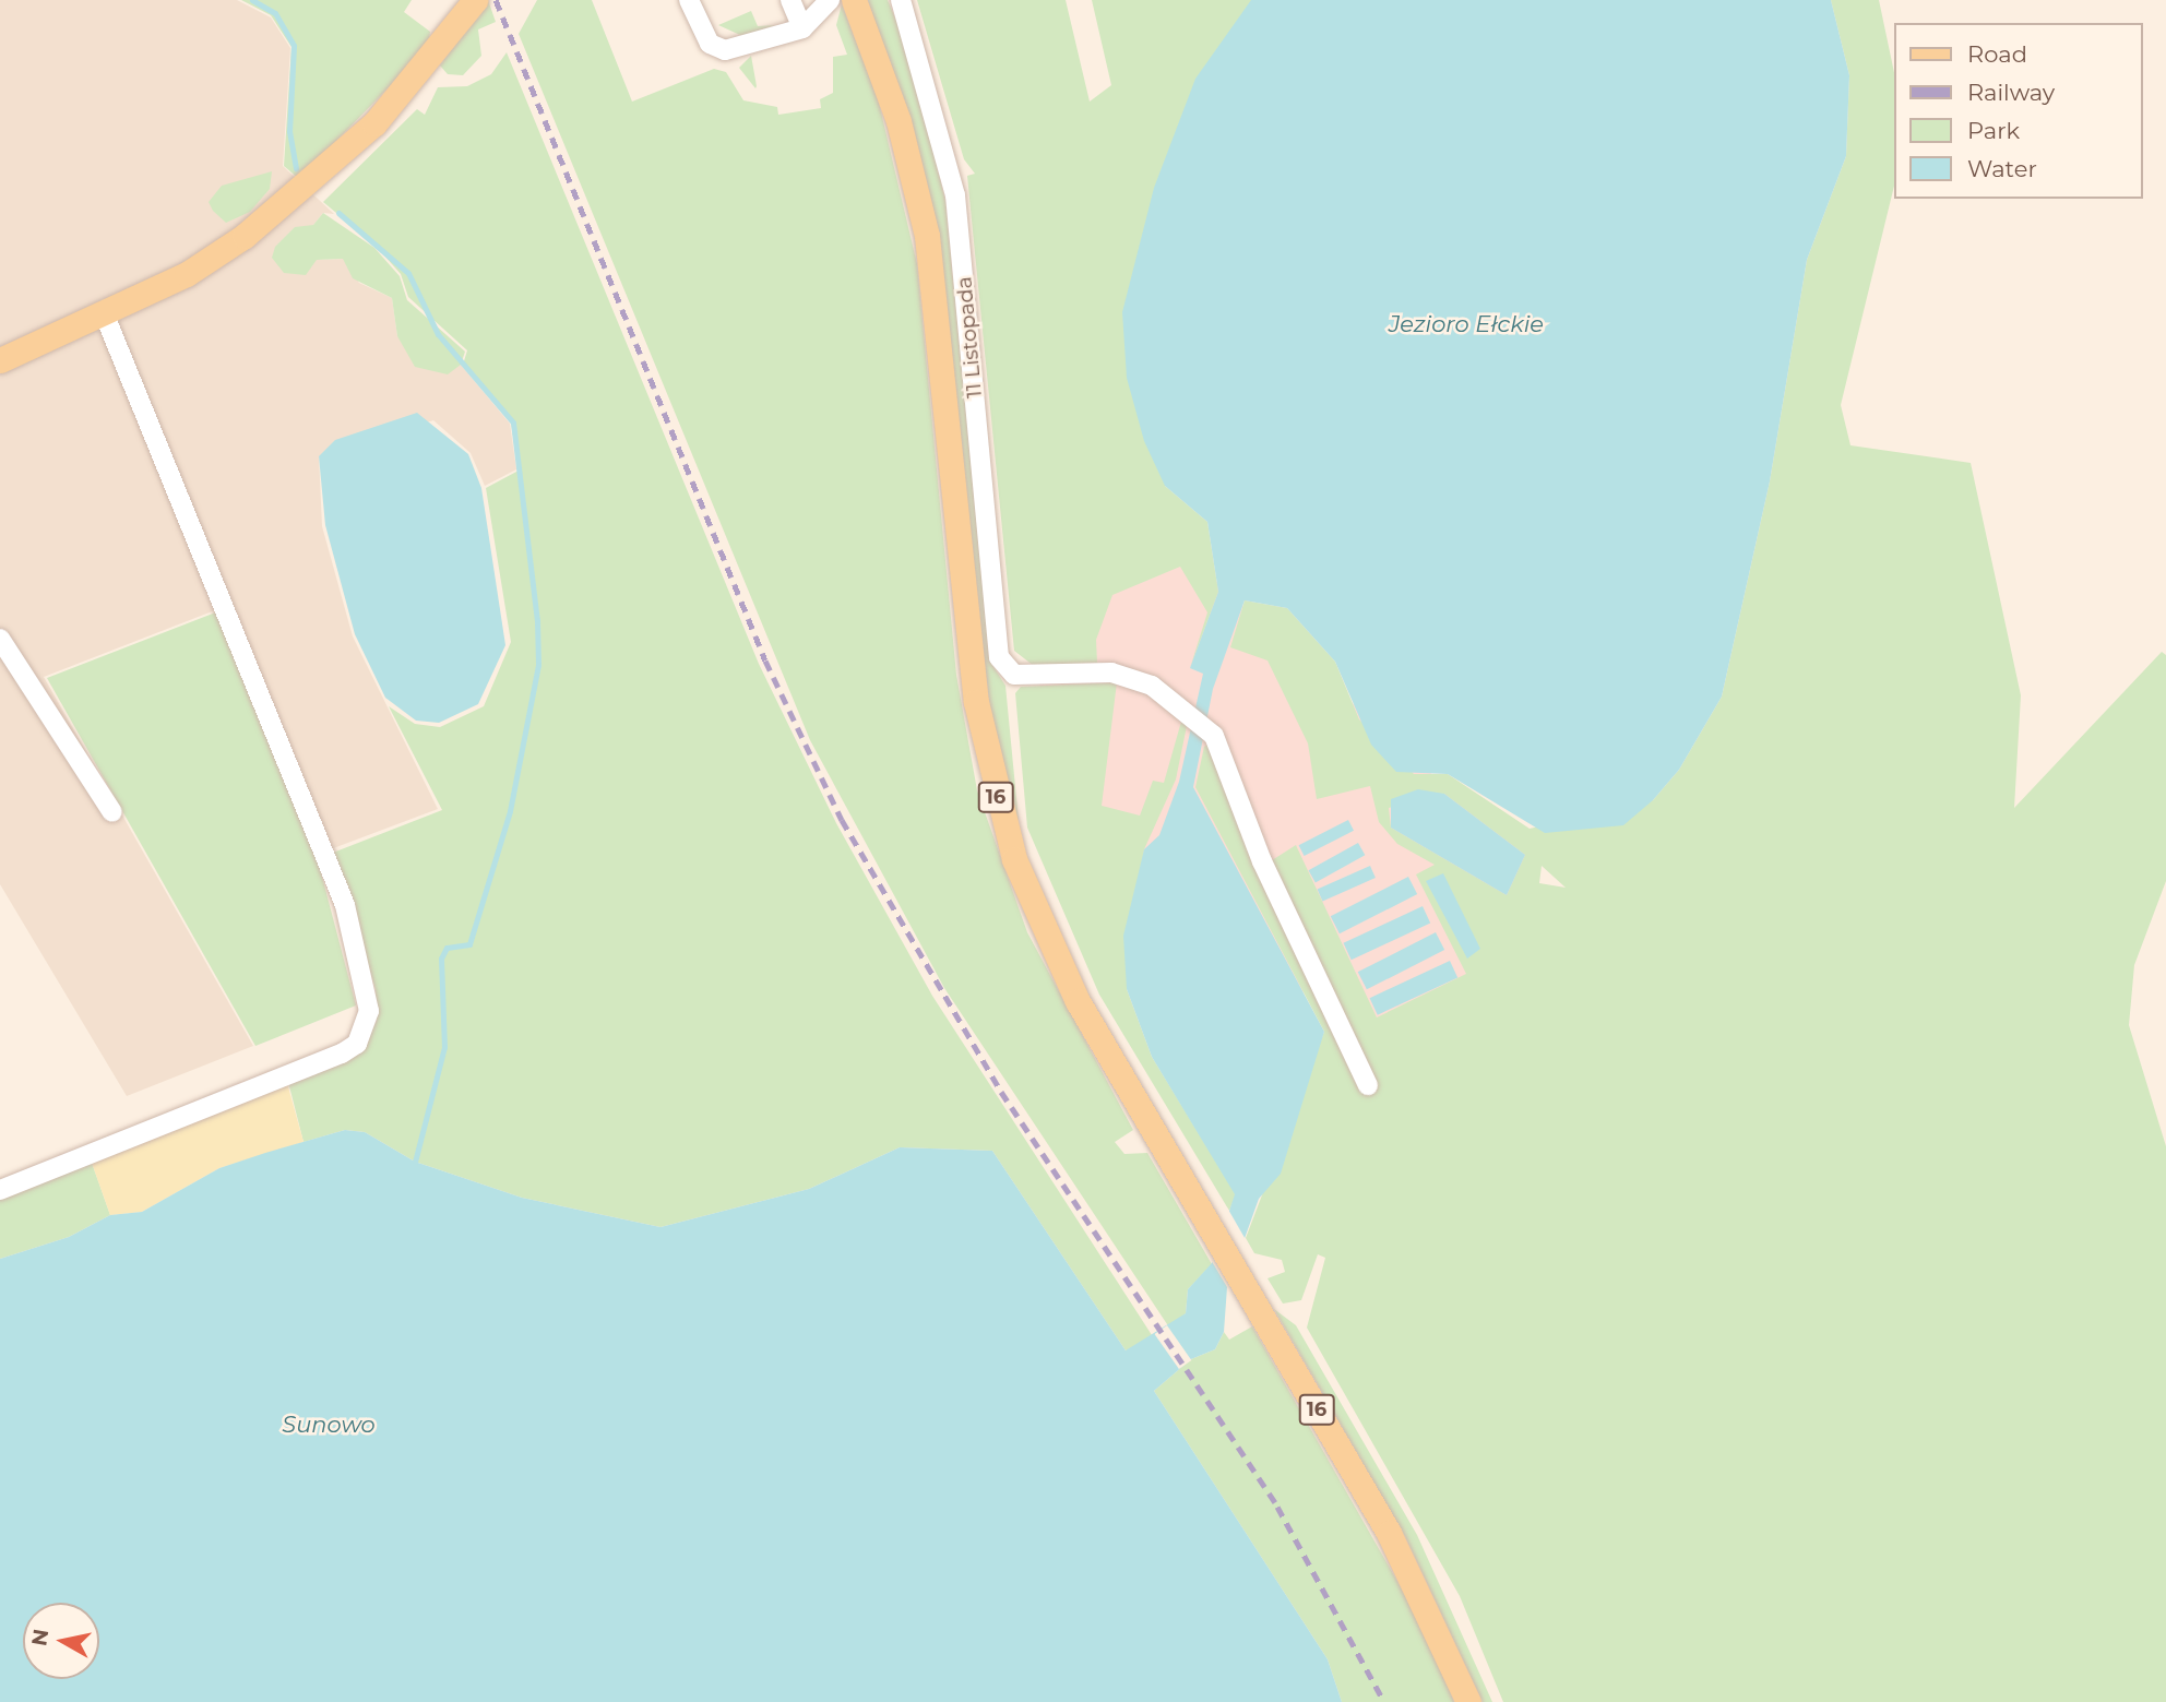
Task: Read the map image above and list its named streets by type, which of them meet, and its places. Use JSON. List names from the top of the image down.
{
  "streets": {
    "main road": ["16"],
    "street": ["11 Listopada"]
  },
  "water": ["Jezioro Ełckie", "Sunowo"],
  "legend": [
    "Road",
    "Railway",
    "Park",
    "Water"
  ],
  "north": "left"
}
